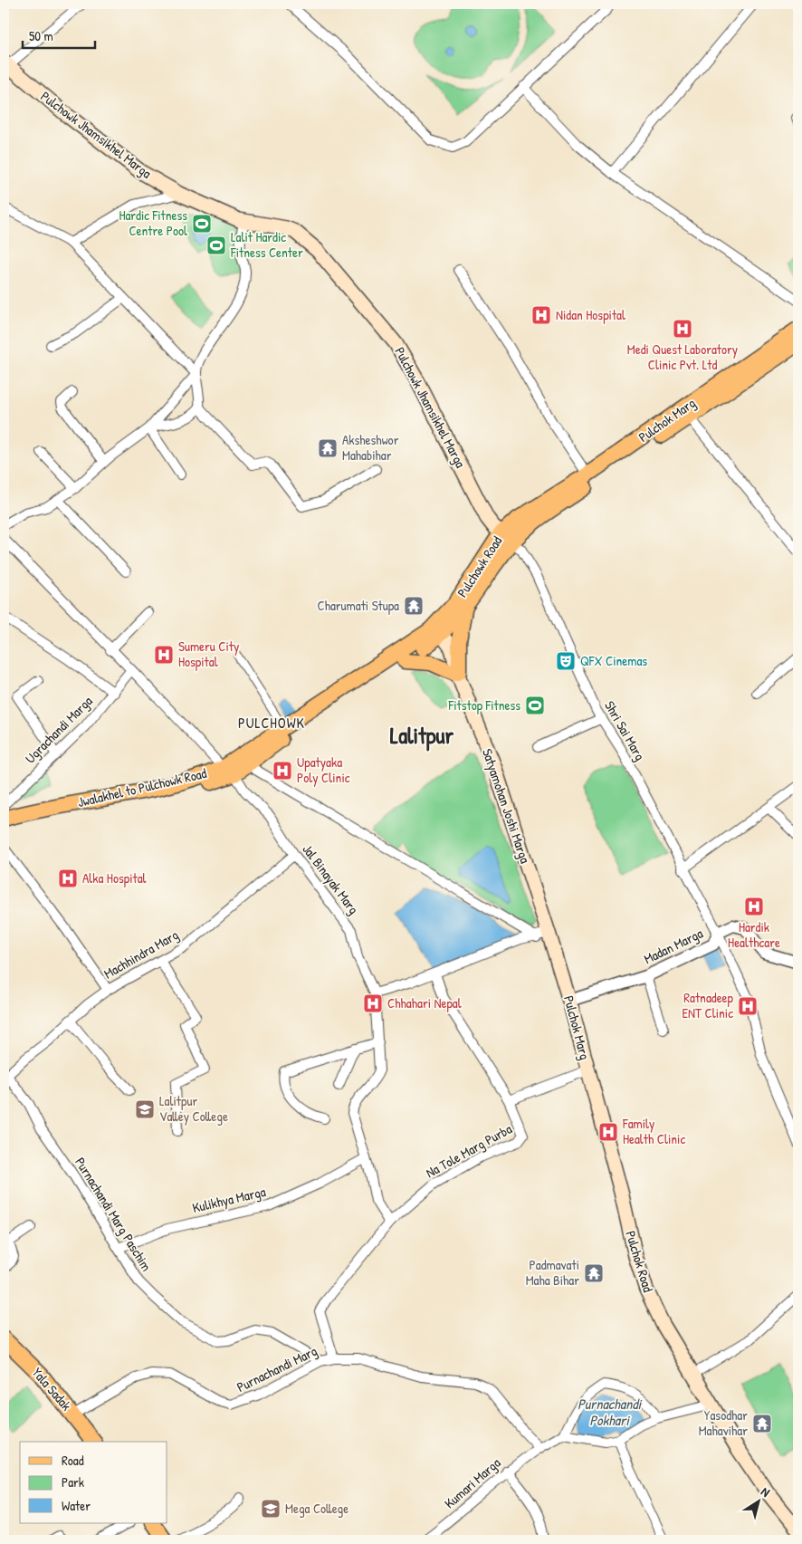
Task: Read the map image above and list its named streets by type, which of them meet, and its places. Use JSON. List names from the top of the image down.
{
  "streets": {
    "main road": [
      "Pulchowk Jhamsikhel Marga",
      "Pulchok Marg",
      "Pulchowk Road",
      "Jwalakhel to Pulchowk Road",
      "Satyamohan Joshi Marga",
      "Pulchok Road",
      "Yala Sadak"
    ],
    "street": [
      "Ugrachandi Marga",
      "Shri Sai Marg",
      "Jal Binayak Marg",
      "Madan Marga",
      "Machhindra Marg",
      "Na Tole Marg Purba",
      "Kulikhya Marga",
      "Purnachandi Marg Paschim",
      "Purnachandi Marg",
      "Kumari Marga"
    ]
  },
  "crossings": [
    ["Pulchowk Jhamsikhel Marga", "Pulchowk Road"],
    ["Pulchowk Jhamsikhel Marga", "Shri Sai Marg"],
    ["Pulchok Marg", "Pulchowk Road"],
    ["Pulchok Marg", "Satyamohan Joshi Marga"],
    ["Pulchok Marg", "Madan Marga"],
    ["Pulchok Marg", "Pulchok Road"],
    ["Pulchowk Road", "Shri Sai Marg"],
    ["Pulchowk Road", "Jwalakhel to Pulchowk Road"],
    ["Pulchowk Road", "Satyamohan Joshi Marga"],
    ["Ugrachandi Marga", "Jal Binayak Marg"],
    ["Shri Sai Marg", "Madan Marga"],
    ["Jwalakhel to Pulchowk Road", "Satyamohan Joshi Marga"],
    ["Jwalakhel to Pulchowk Road", "Jal Binayak Marg"],
    ["Jal Binayak Marg", "Machhindra Marg"],
    ["Machhindra Marg", "Purnachandi Marg Paschim"],
    ["Na Tole Marg Purba", "Purnachandi Marg"],
    ["Kulikhya Marga", "Purnachandi Marg Paschim"],
    ["Purnachandi Marg Paschim", "Purnachandi Marg"],
    ["Purnachandi Marg", "Yala Sadak"],
    ["Purnachandi Marg", "Kumari Marga"]
  ],
  "districts": ["PULCHOWK", "Lalitpur"],
  "water": ["Purnachandi Pokhari"],
  "places": {
    "sports": ["Hardic Fitness Centre Pool", "Lalit Hardic Fitness Center", "Fitstop Fitness"],
    "hospital": [
      "Nidan Hospital",
      "Medi Quest Laboratory Clinic Pvt. Ltd",
      "Sumeru City Hospital",
      "Upatyaka Poly Clinic",
      "Alka Hospital",
      "Hardik Healthcare",
      "Chhahari Nepal",
      "Ratnadeep ENT Clinic",
      "Family Health Clinic"
    ],
    "temple": [
      "Aksheshwor Mahabihar",
      "Charumati Stupa",
      "Padmavati Maha Bihar",
      "Yasodhar Mahavihar"
    ],
    "theatre": ["QFX Cinemas"],
    "school or university": ["Lalitpur Valley College", "Mega College"]
  },
  "legend": ["Road", "Park", "Water"],
  "scale_bar": "50 m",
  "north": "top right"
}
